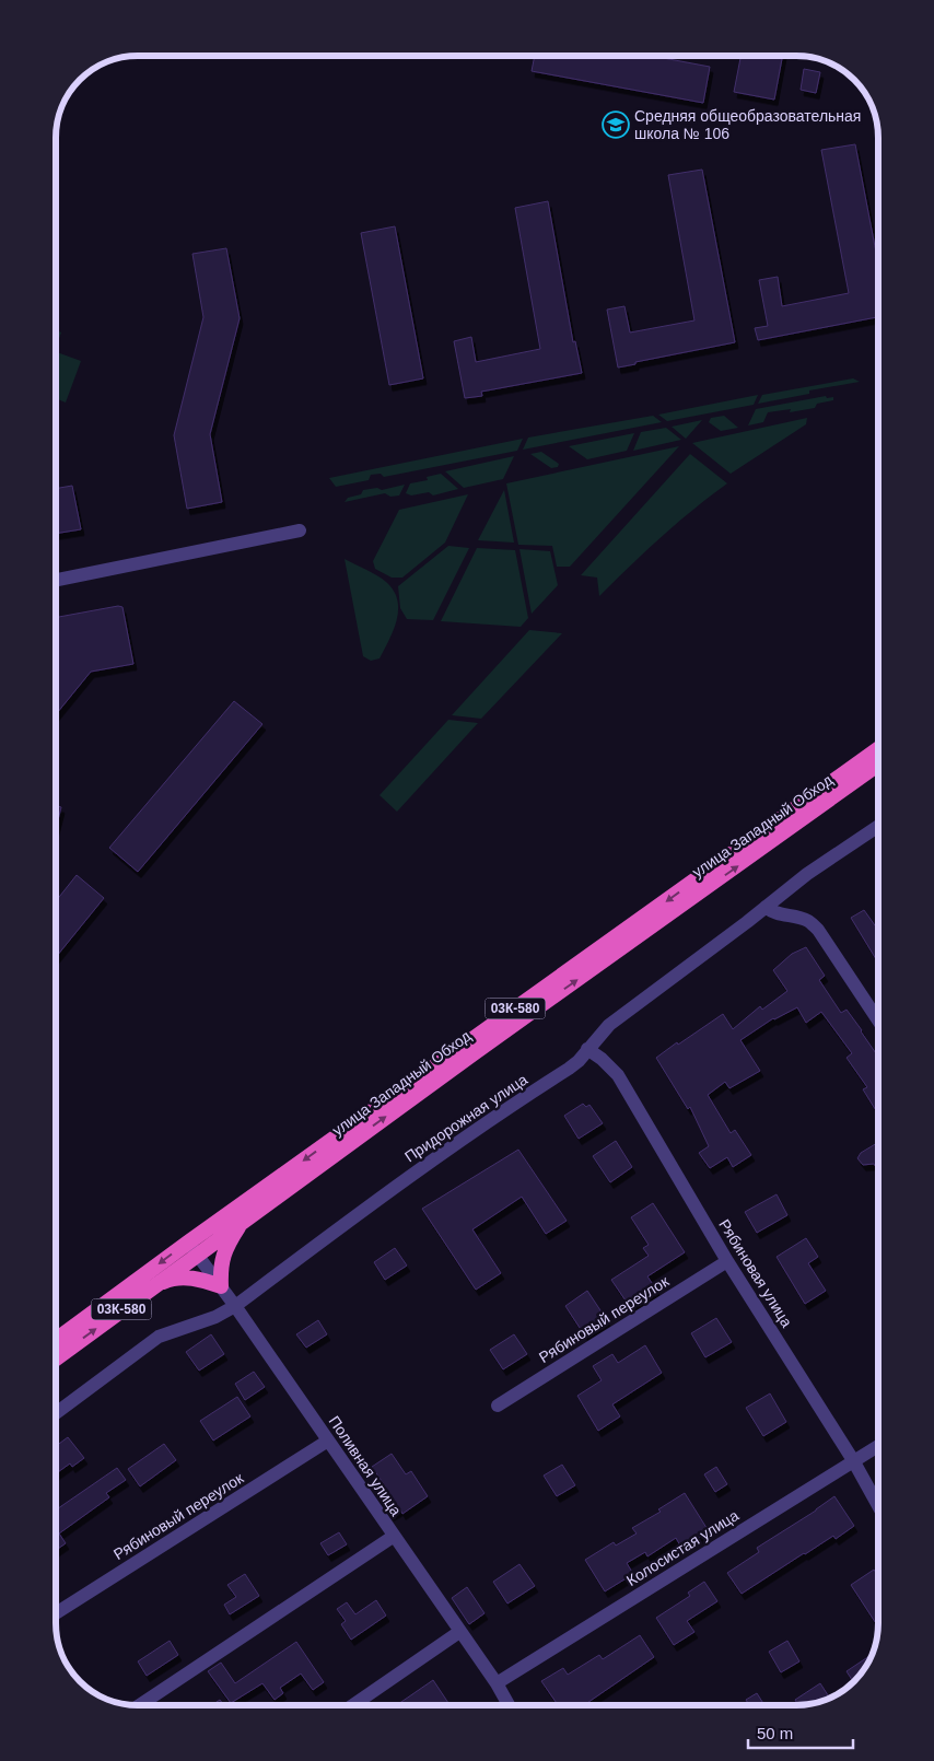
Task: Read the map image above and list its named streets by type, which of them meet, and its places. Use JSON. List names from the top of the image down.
{
  "streets": {
    "highway": ["улица Западный Обход", "03К-580"],
    "street": [
      "Придорожная улица",
      "Рябиновая улица",
      "Рябиновый переулок",
      "Поливная улица",
      "Колосистая улица"
    ]
  },
  "crossings": [
    ["улица Западный Обход", "Поливная улица"],
    ["Придорожная улица", "Рябиновая улица"],
    ["Придорожная улица", "Поливная улица"],
    ["Рябиновая улица", "Рябиновый переулок"],
    ["Рябиновая улица", "Колосистая улица"],
    ["Рябиновый переулок", "Поливная улица"],
    ["Поливная улица", "Колосистая улица"]
  ],
  "places": {
    "school or university": ["Средняя общеобразовательная школа № 106"]
  },
  "scale_bar": "50 m"
}
